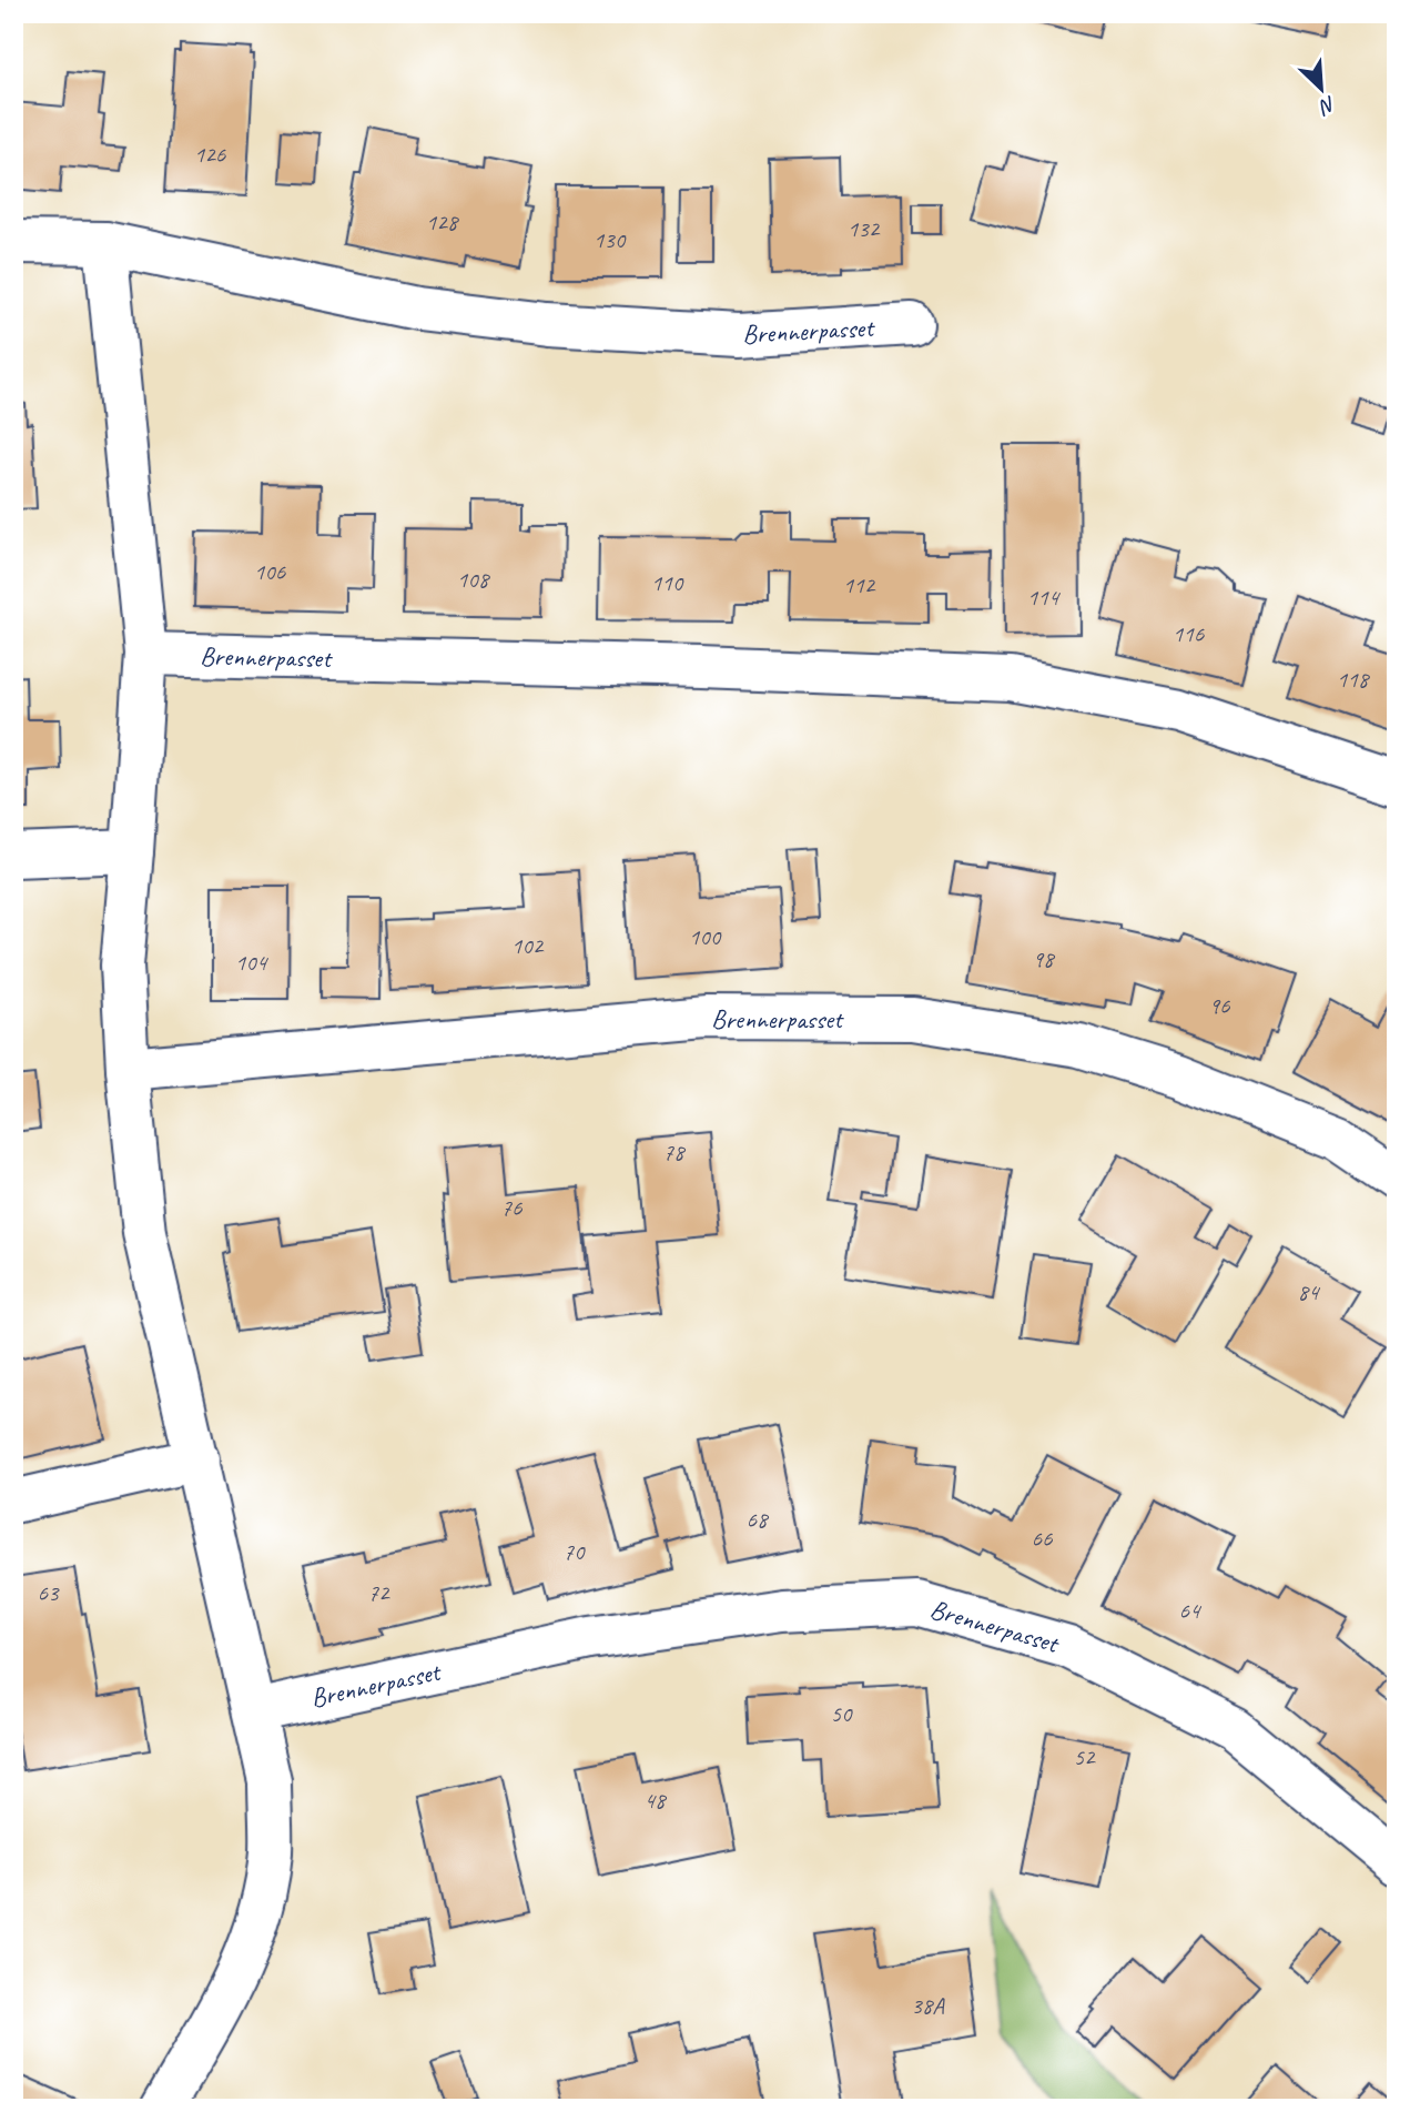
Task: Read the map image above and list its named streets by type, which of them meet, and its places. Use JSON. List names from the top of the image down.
{
  "streets": {
    "street": ["Brennerpasset"]
  },
  "house_numbers": [
    "126",
    "128",
    "132",
    "130",
    "106",
    "108",
    "110",
    "112",
    "114",
    "116",
    "118",
    "100",
    "102",
    "98",
    "104",
    "96",
    "78",
    "76",
    "84",
    "68",
    "66",
    "70",
    "63",
    "72",
    "64",
    "50",
    "52",
    "48",
    "38A"
  ],
  "north": "bottom right"
}
